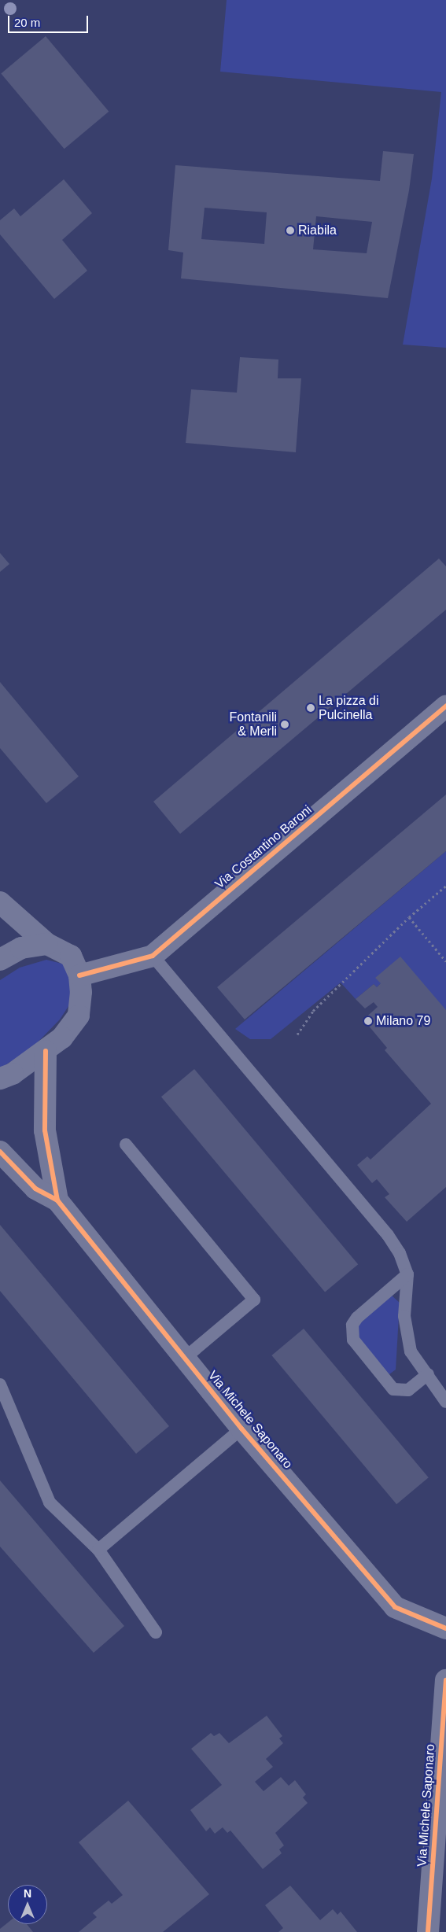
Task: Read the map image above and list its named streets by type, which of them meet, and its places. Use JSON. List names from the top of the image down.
{
  "streets": {
    "street": ["Via Costantino Baroni", "Via Michele Saponaro"]
  },
  "places": [
    "Riabila",
    "La pizza di Pulcinella",
    "Fontanili & Merli",
    "Milano 79"
  ],
  "scale_bar": "20 m",
  "north": "top"
}
